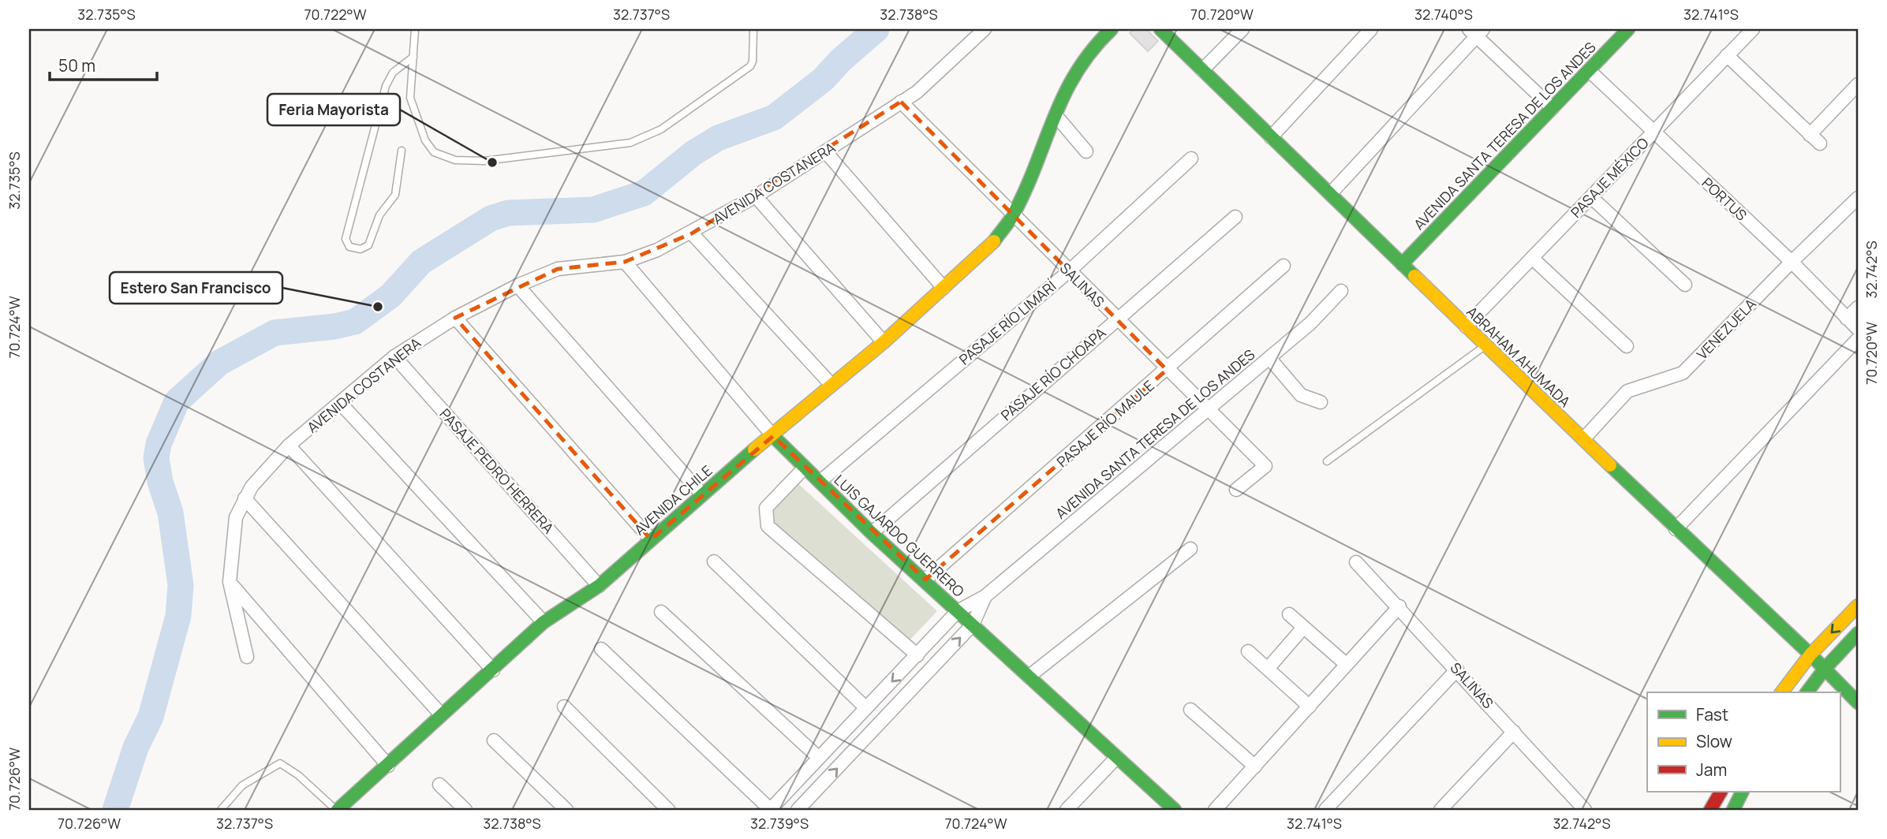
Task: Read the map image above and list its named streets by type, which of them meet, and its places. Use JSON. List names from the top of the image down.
{
  "streets": {
    "street": [
      "AVENIDA SANTA TERESA DE LOS ANDES",
      "PASAJE MÉXICO",
      "AVENIDA COSTANERA",
      "PORTUS",
      "SALINAS",
      "PASAJE RÍO LIMARÍ",
      "VENEZUELA",
      "ABRAHAM AHUMADA",
      "PASAJE RÍO CHOAPA",
      "PASAJE RÍO MAULE",
      "PASAJE PEDRO HERRERA",
      "AVENIDA CHILE",
      "LUIS GAJARDO GUERRERO"
    ]
  },
  "crossings": [
    ["AVENIDA SANTA TERESA DE LOS ANDES", "PORTUS"],
    ["AVENIDA SANTA TERESA DE LOS ANDES", "SALINAS"],
    ["AVENIDA SANTA TERESA DE LOS ANDES", "ABRAHAM AHUMADA"],
    ["AVENIDA SANTA TERESA DE LOS ANDES", "LUIS GAJARDO GUERRERO"],
    ["PASAJE MÉXICO", "PORTUS"],
    ["PASAJE MÉXICO", "ABRAHAM AHUMADA"],
    ["AVENIDA COSTANERA", "SALINAS"],
    ["AVENIDA COSTANERA", "PASAJE PEDRO HERRERA"],
    ["AVENIDA COSTANERA", "LUIS GAJARDO GUERRERO"],
    ["PORTUS", "VENEZUELA"],
    ["SALINAS", "PASAJE RÍO LIMARÍ"],
    ["SALINAS", "PASAJE RÍO CHOAPA"],
    ["SALINAS", "PASAJE RÍO MAULE"],
    ["SALINAS", "AVENIDA CHILE"],
    ["PASAJE RÍO LIMARÍ", "LUIS GAJARDO GUERRERO"],
    ["VENEZUELA", "ABRAHAM AHUMADA"],
    ["PASAJE RÍO CHOAPA", "LUIS GAJARDO GUERRERO"],
    ["PASAJE RÍO MAULE", "LUIS GAJARDO GUERRERO"],
    ["PASAJE PEDRO HERRERA", "AVENIDA CHILE"],
    ["AVENIDA CHILE", "LUIS GAJARDO GUERRERO"]
  ],
  "places": ["Feria Mayorista", "Estero San Francisco"],
  "legend": ["Fast", "Slow", "Jam"],
  "scale_bar": "50 m",
  "coordinates": [
    "32.735°S",
    "70.722°W",
    "32.737°S",
    "32.738°S",
    "70.720°W",
    "32.740°S",
    "32.741°S",
    "32.742°S",
    "70.724°W",
    "70.726°W",
    "32.739°S"
  ]
}
